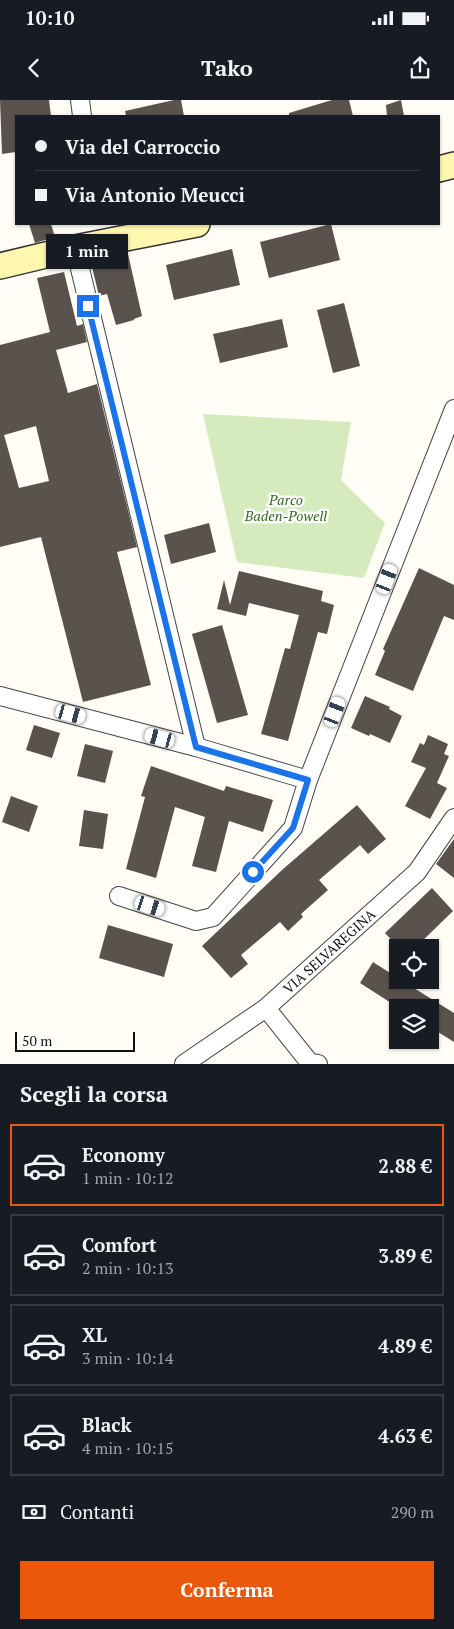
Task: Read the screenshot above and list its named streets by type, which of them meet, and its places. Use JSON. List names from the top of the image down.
{
  "streets": {
    "street": ["VIA SELVAREGINA"]
  },
  "parks": ["Parco Baden-Powell"],
  "scale_bar": "50 m",
  "page": {
    "status": "10:10",
    "header": "Tako",
    "banner": ["Via del Carroccio", "Via Antonio Meucci"],
    "bubble": "1 min",
    "scale": "50 m",
    "heading": "Scegli la corsa",
    "list": [
      {
        "name": "Economy",
        "note": "1 min · 10:12",
        "value": "2.88 €"
      },
      {
        "name": "Comfort",
        "note": "2 min · 10:13",
        "value": "3.89 €"
      },
      {
        "name": "XL",
        "note": "3 min · 10:14",
        "value": "4.89 €"
      },
      {
        "name": "Black",
        "note": "4 min · 10:15",
        "value": "4.63 €"
      }
    ],
    "pay": ["Contanti", "290 m"],
    "buttons": "Conferma"
  }
}
